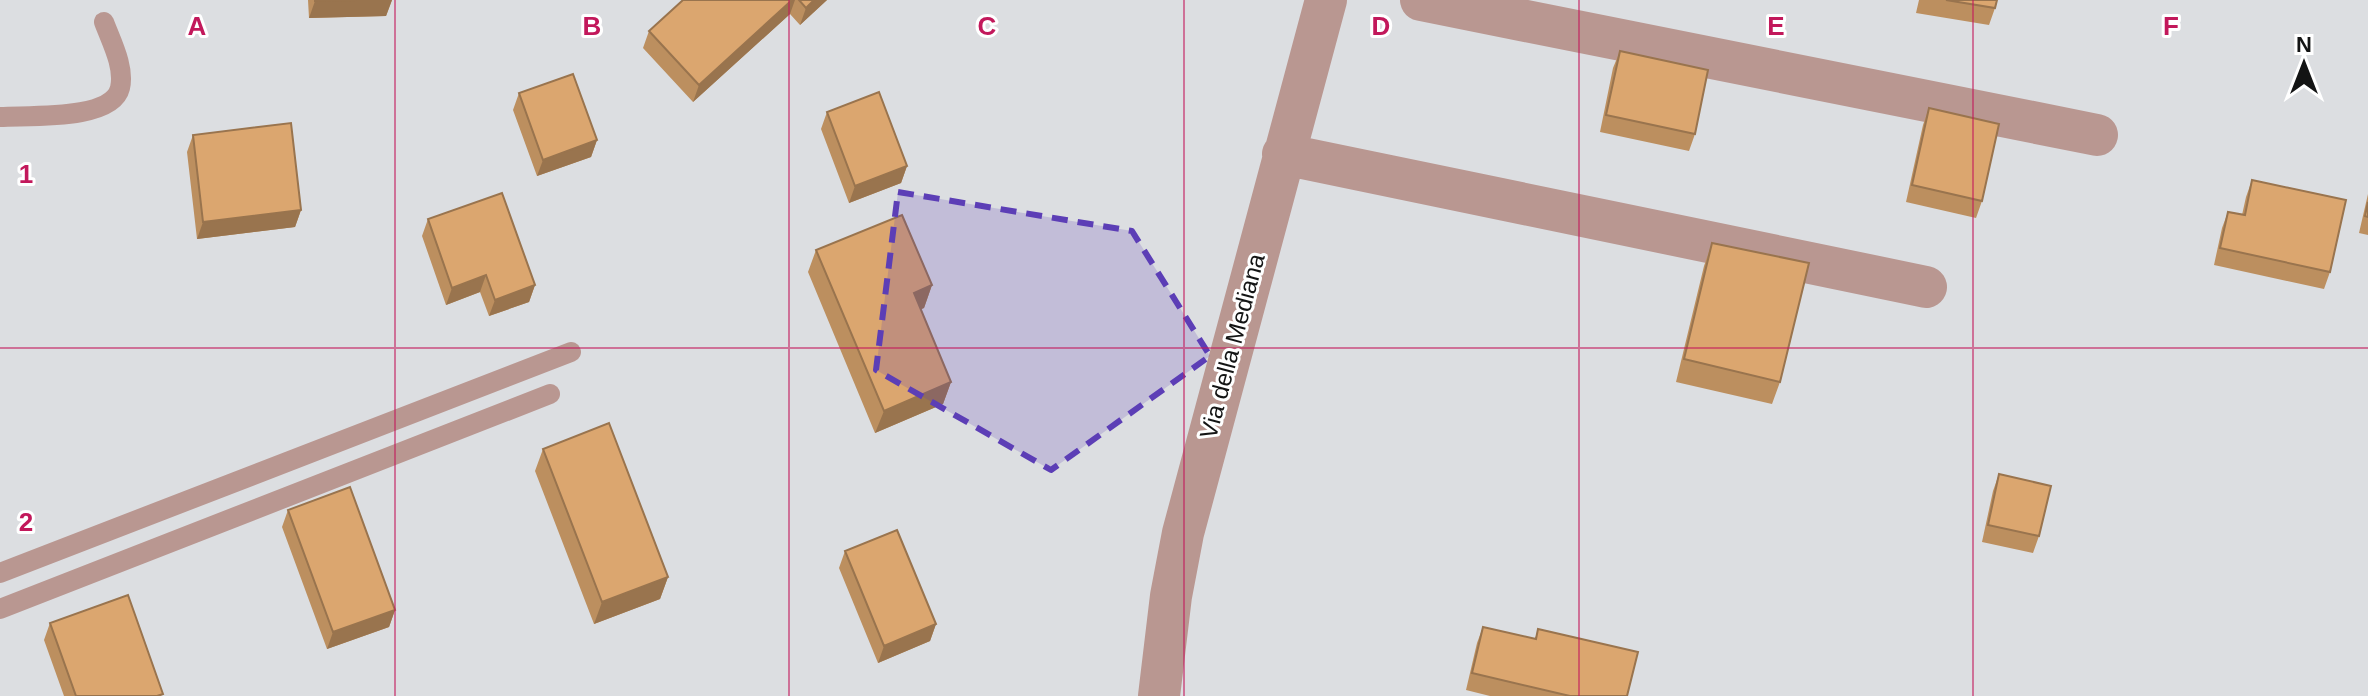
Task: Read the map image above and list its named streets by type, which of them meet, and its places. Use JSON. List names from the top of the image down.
{
  "streets": {
    "street": ["Via della Mediana"]
  },
  "north": "top",
  "grid": {
    "columns": [
      "A",
      "B",
      "C",
      "D",
      "E",
      "F"
    ],
    "rows": ["1", "2"]
  }
}
